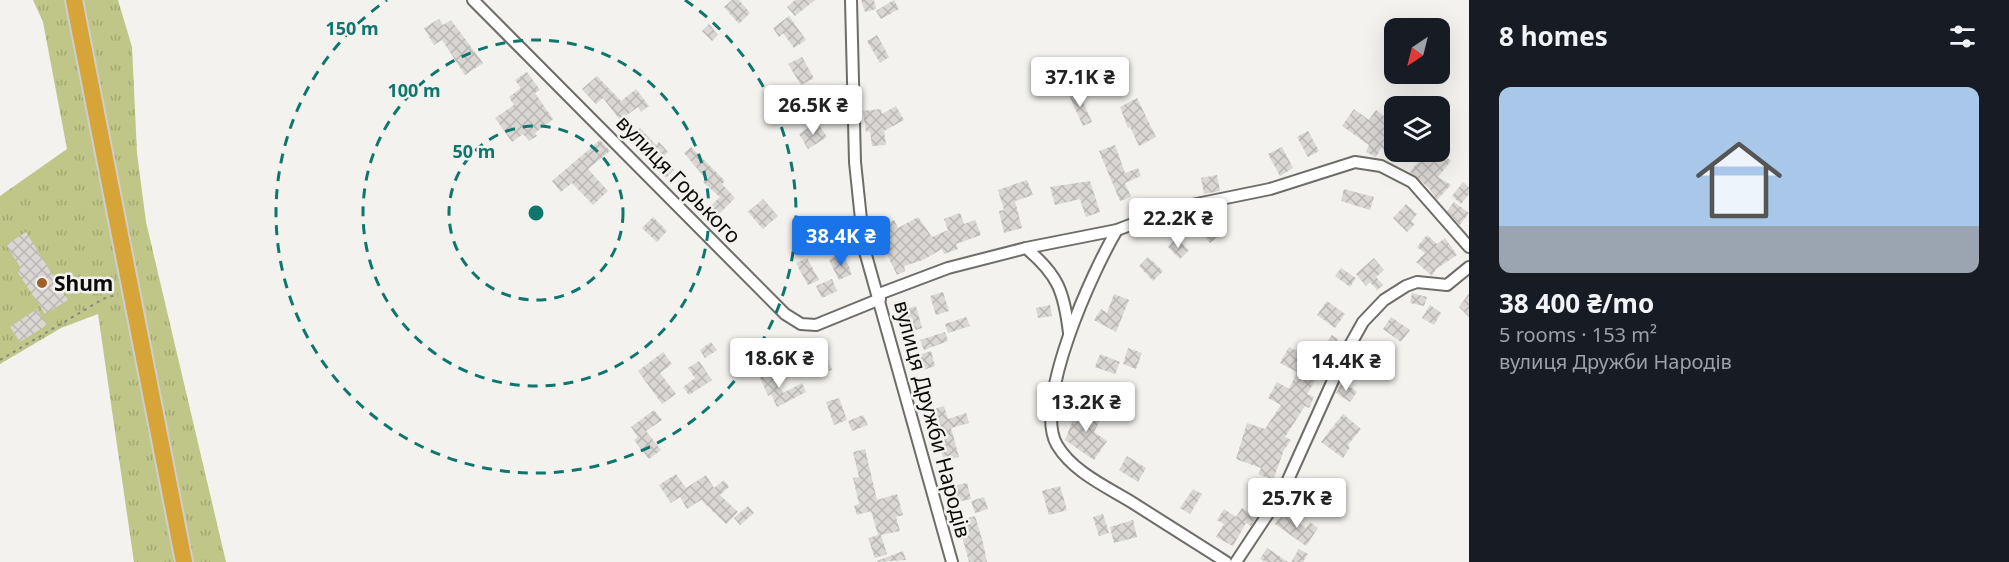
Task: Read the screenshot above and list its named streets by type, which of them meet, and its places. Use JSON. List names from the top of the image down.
{
  "streets": {
    "street": ["вулиця Горького", "вулиця Дружби Народів"]
  },
  "crossings": [
    ["вулиця Горького", "вулиця Дружби Народів"]
  ],
  "places": ["Shum"],
  "north": "bottom left",
  "page": {
    "heading": "8 homes",
    "price": [
      "37.1K ₴",
      "26.5K ₴",
      "22.2K ₴",
      "38.4K ₴",
      "18.6K ₴",
      "14.4K ₴",
      "13.2K ₴",
      "25.7K ₴"
    ],
    "list": [
      {
        "name": "38 400 ₴/mo",
        "note": "5 rooms · 153 m² · вулиця Дружби Народів"
      }
    ]
  },
  "rings": ["150 m", "100 m", "50 m"]
}
